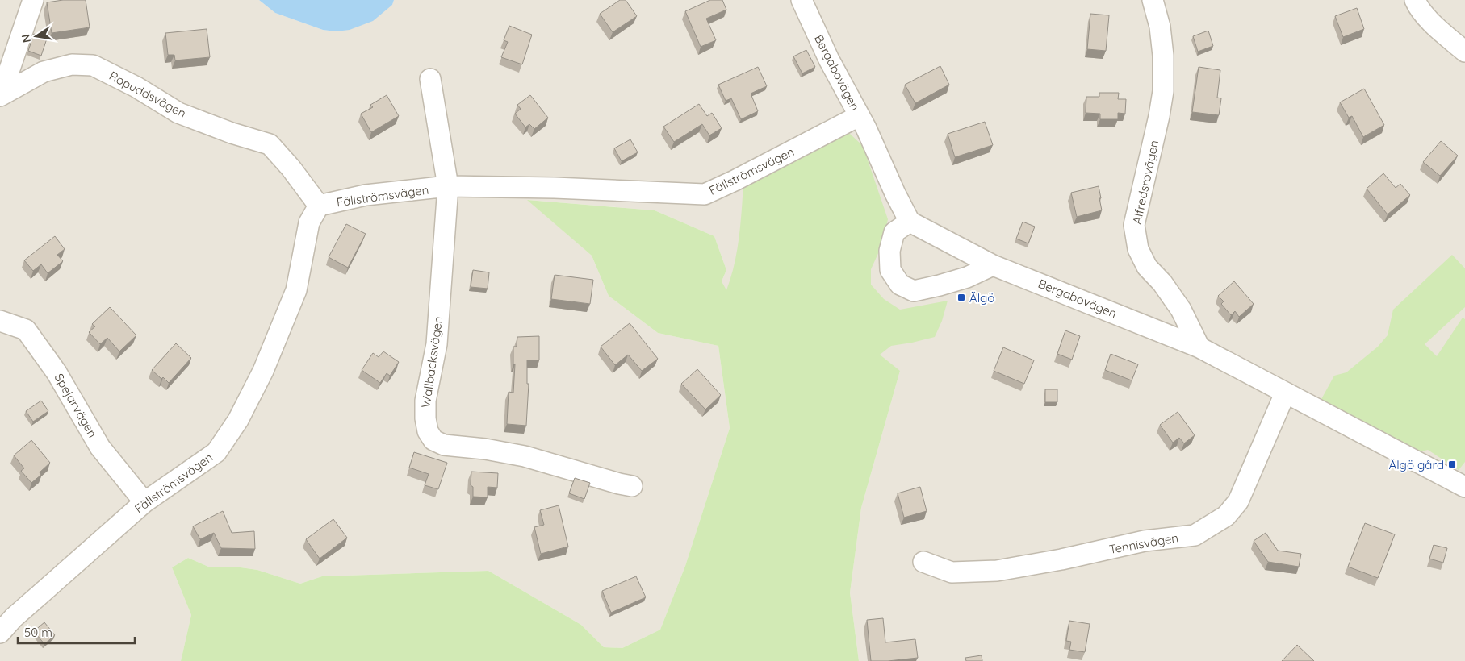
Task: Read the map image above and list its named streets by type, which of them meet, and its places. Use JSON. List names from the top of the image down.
{
  "streets": {
    "street": [
      "Bergabovägen",
      "Ropuddsvägen",
      "Fällströmsvägen",
      "Alfredsrovägen",
      "Wallbacksvägen",
      "Spejarvägen",
      "Tennisvägen"
    ]
  },
  "crossings": [
    ["Bergabovägen", "Fällströmsvägen"],
    ["Bergabovägen", "Alfredsrovägen"],
    ["Bergabovägen", "Tennisvägen"],
    ["Ropuddsvägen", "Fällströmsvägen"],
    ["Fällströmsvägen", "Wallbacksvägen"],
    ["Fällströmsvägen", "Spejarvägen"]
  ],
  "places": {
    "transit": ["Älgö", "Älgö gård"]
  },
  "scale_bar": "50 m",
  "north": "left"
}
